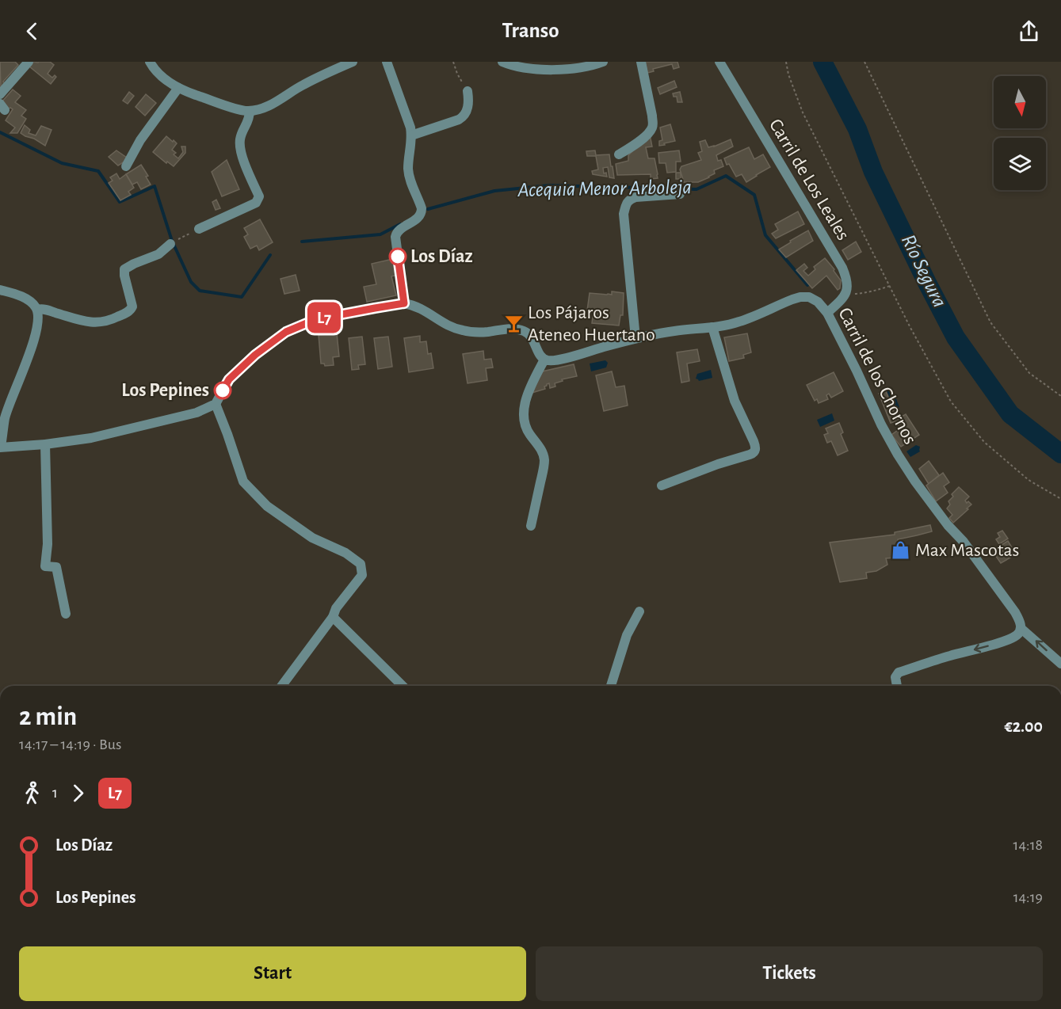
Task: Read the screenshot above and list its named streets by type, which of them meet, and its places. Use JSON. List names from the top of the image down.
{
  "streets": {
    "street": ["Carril de Los Leales", "Carril de los Chornos"]
  },
  "water": ["Acequia Menor Arboleja", "Río Segura"],
  "places": {
    "other": ["Los Díaz", "Los Pepines"],
    "bar": ["Los Pájaros Ateneo Huertano"],
    "shop": ["Max Mascotas"]
  },
  "lines": ["bus line L7"],
  "north": "bottom",
  "page": {
    "header": "Transo",
    "on_map": "L7",
    "heading": ["2 min", "14:17 – 14:19 · Bus", "€2.00"],
    "legs": ["1", "L7"],
    "list": [
      {
        "name": "Los Díaz",
        "value": "14:18"
      },
      {
        "name": "Los Pepines",
        "value": "14:19"
      }
    ],
    "buttons": ["Start", "Tickets"]
  }
}
